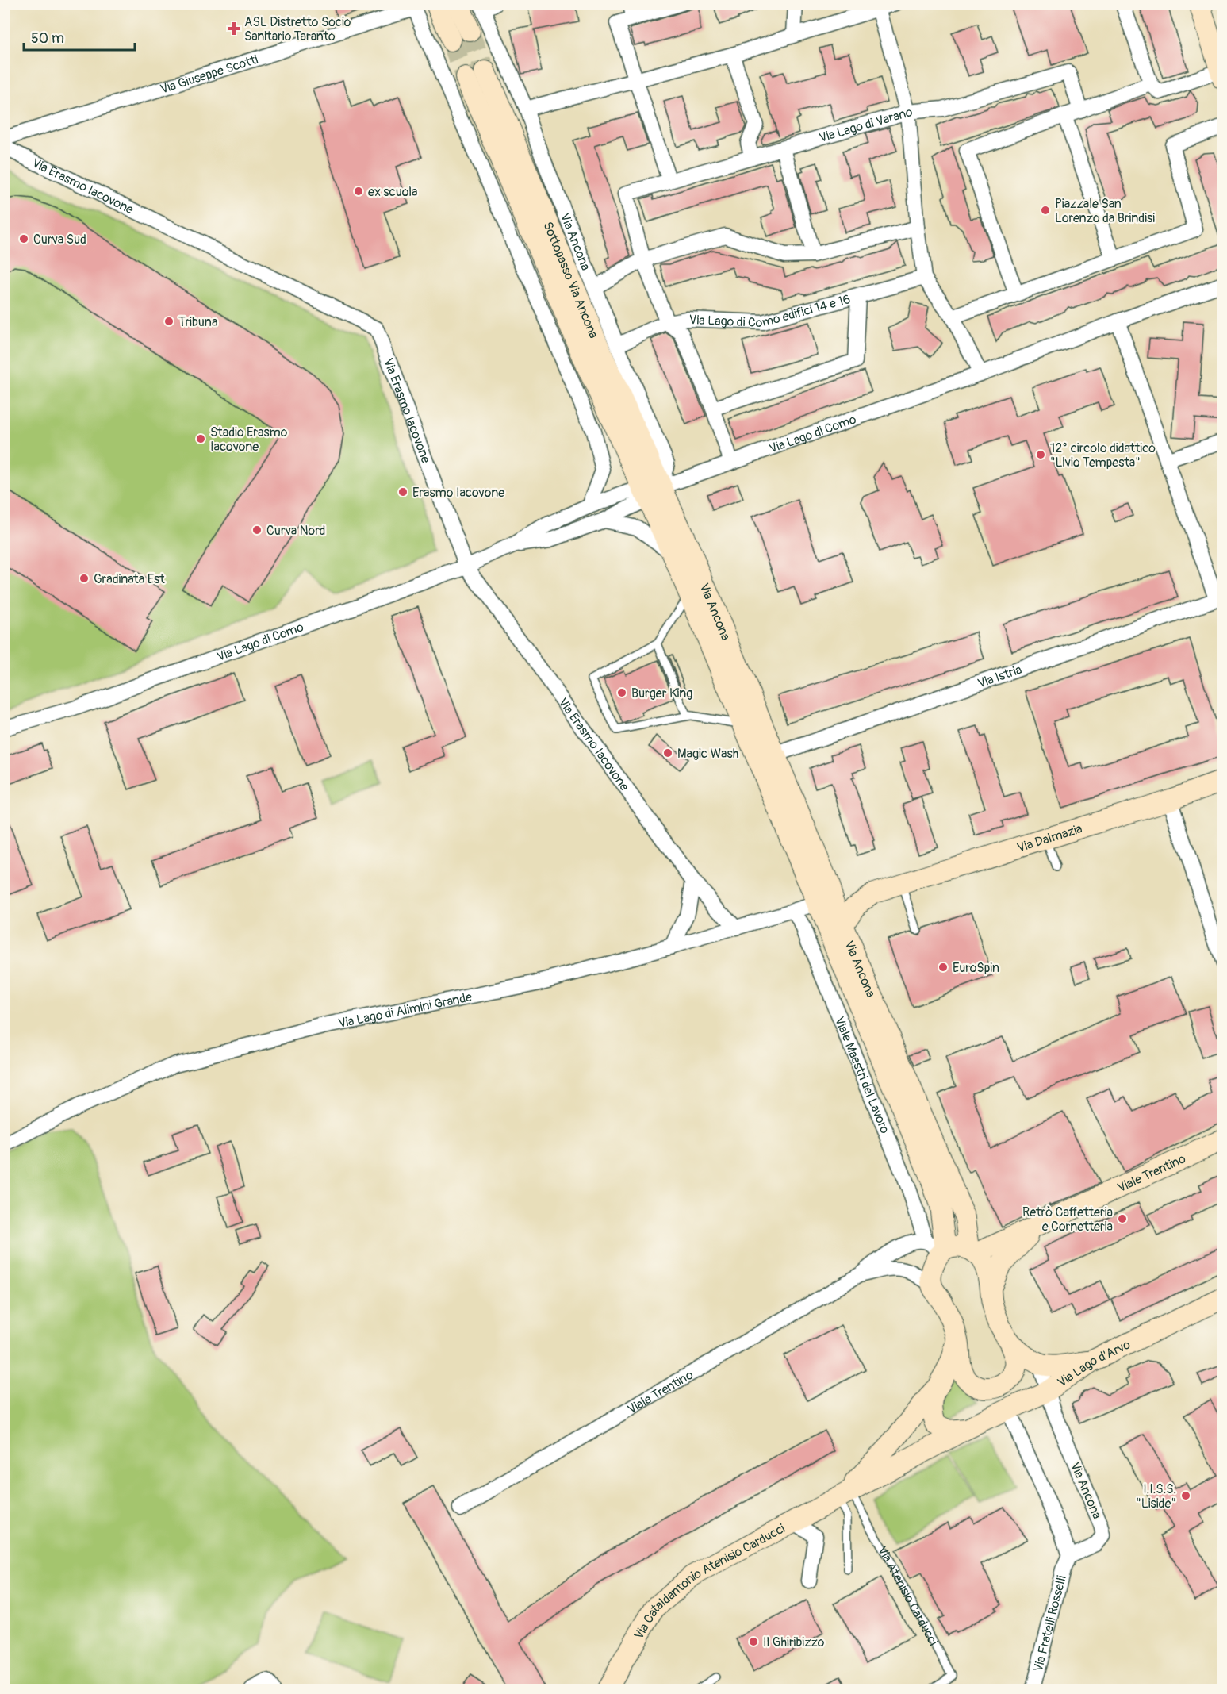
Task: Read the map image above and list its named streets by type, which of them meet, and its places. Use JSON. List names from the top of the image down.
{
  "streets": {
    "street": [
      "Via Giuseppe Scotti",
      "Via Lago di Varano",
      "Via Erasmo Iacovone",
      "Via Ancona",
      "Sottopasso Via Ancona",
      "Via Lago di Como edifici 14 e 16",
      "Via Lago di Como",
      "Via Istria",
      "Via Dalmazia",
      "Via Lago di Alimini Grande",
      "Viale Maestri del Lavoro",
      "Viale Trentino",
      "Via Lago d'Arvo",
      "Via Cataldantonio Atenisio Carducci",
      "Via Fratelli Rosselli"
    ],
    "lane": ["Via Atenisio Carducci"]
  },
  "crossings": [
    ["Via Erasmo Iacovone", "Via Lago di Como"],
    ["Via Erasmo Iacovone", "Via Lago di Alimini Grande"],
    ["Via Ancona", "Sottopasso Via Ancona"],
    ["Via Ancona", "Via Lago di Como edifici 14 e 16"],
    ["Via Ancona", "Via Lago di Como"],
    ["Via Ancona", "Via Istria"],
    ["Via Ancona", "Via Dalmazia"],
    ["Via Ancona", "Via Lago di Alimini Grande"],
    ["Via Ancona", "Viale Maestri del Lavoro"],
    ["Via Ancona", "Viale Trentino"],
    ["Via Ancona", "Via Lago d'Arvo"],
    ["Via Ancona", "Via Fratelli Rosselli"],
    ["Sottopasso Via Ancona", "Via Lago di Como edifici 14 e 16"],
    ["Sottopasso Via Ancona", "Via Lago di Como"],
    ["Via Lago di Alimini Grande", "Viale Maestri del Lavoro"],
    ["Viale Maestri del Lavoro", "Viale Trentino"],
    ["Via Cataldantonio Atenisio Carducci", "Via Atenisio Carducci"]
  ],
  "places": {
    "health": ["ASL Distretto Socio Sanitario Taranto"],
    "other": [
      "ex scuola",
      "Piazzale San Lorenzo da Brindisi",
      "Curva Sud",
      "Tribuna",
      "Stadio Erasmo Iacovone",
      "12° circolo didattico \"Livio Tempesta\"",
      "Erasmo Iacovone",
      "Curva Nord",
      "Gradinata Est",
      "Burger King",
      "Magic Wash",
      "EuroSpin",
      "Retrò Caffetteria e Cornetteria",
      "I.I.S.S. \"Liside\"",
      "Il Ghiribizzo"
    ]
  },
  "scale_bar": "50 m"
}
